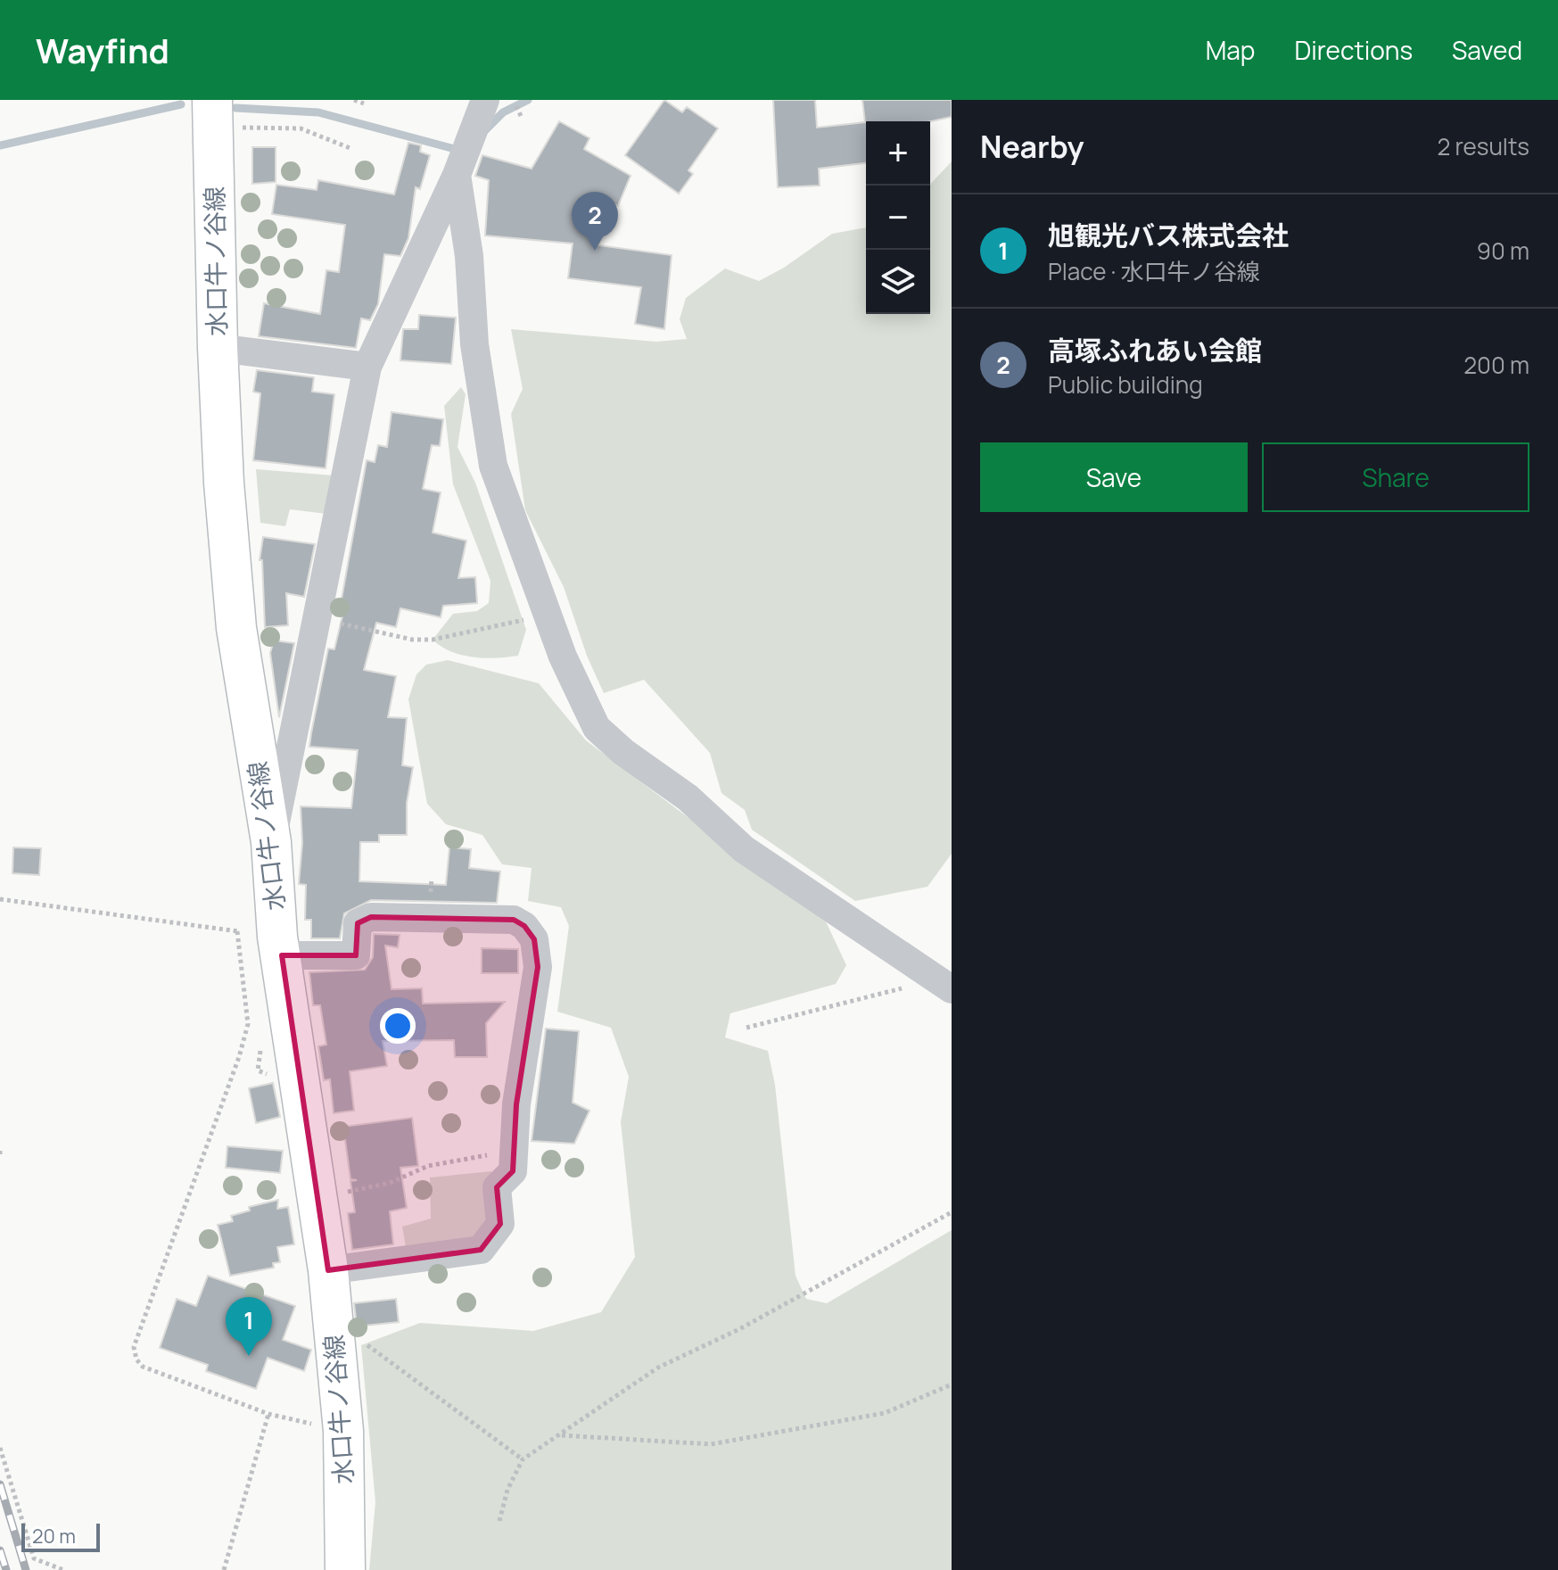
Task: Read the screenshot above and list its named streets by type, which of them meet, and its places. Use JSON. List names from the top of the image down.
{
  "streets": {
    "main road": ["水口牛ノ谷線"]
  },
  "scale_bar": "20 m",
  "page": {
    "header": "Wayfind",
    "nav": ["Map", "Directions", "Saved"],
    "heading": ["Nearby", "2 results"],
    "map_buttons": ["+", "−"],
    "pins": ["2", "1"],
    "list": [
      {
        "mark": "1",
        "name": "旭観光バス株式会社",
        "note": "Place · 水口牛ノ谷線",
        "value": "90 m"
      },
      {
        "mark": "2",
        "name": "高塚ふれあい会館",
        "note": "Public building",
        "value": "200 m"
      }
    ],
    "buttons": ["Save", "Share"],
    "scale": "20 m"
  }
}
